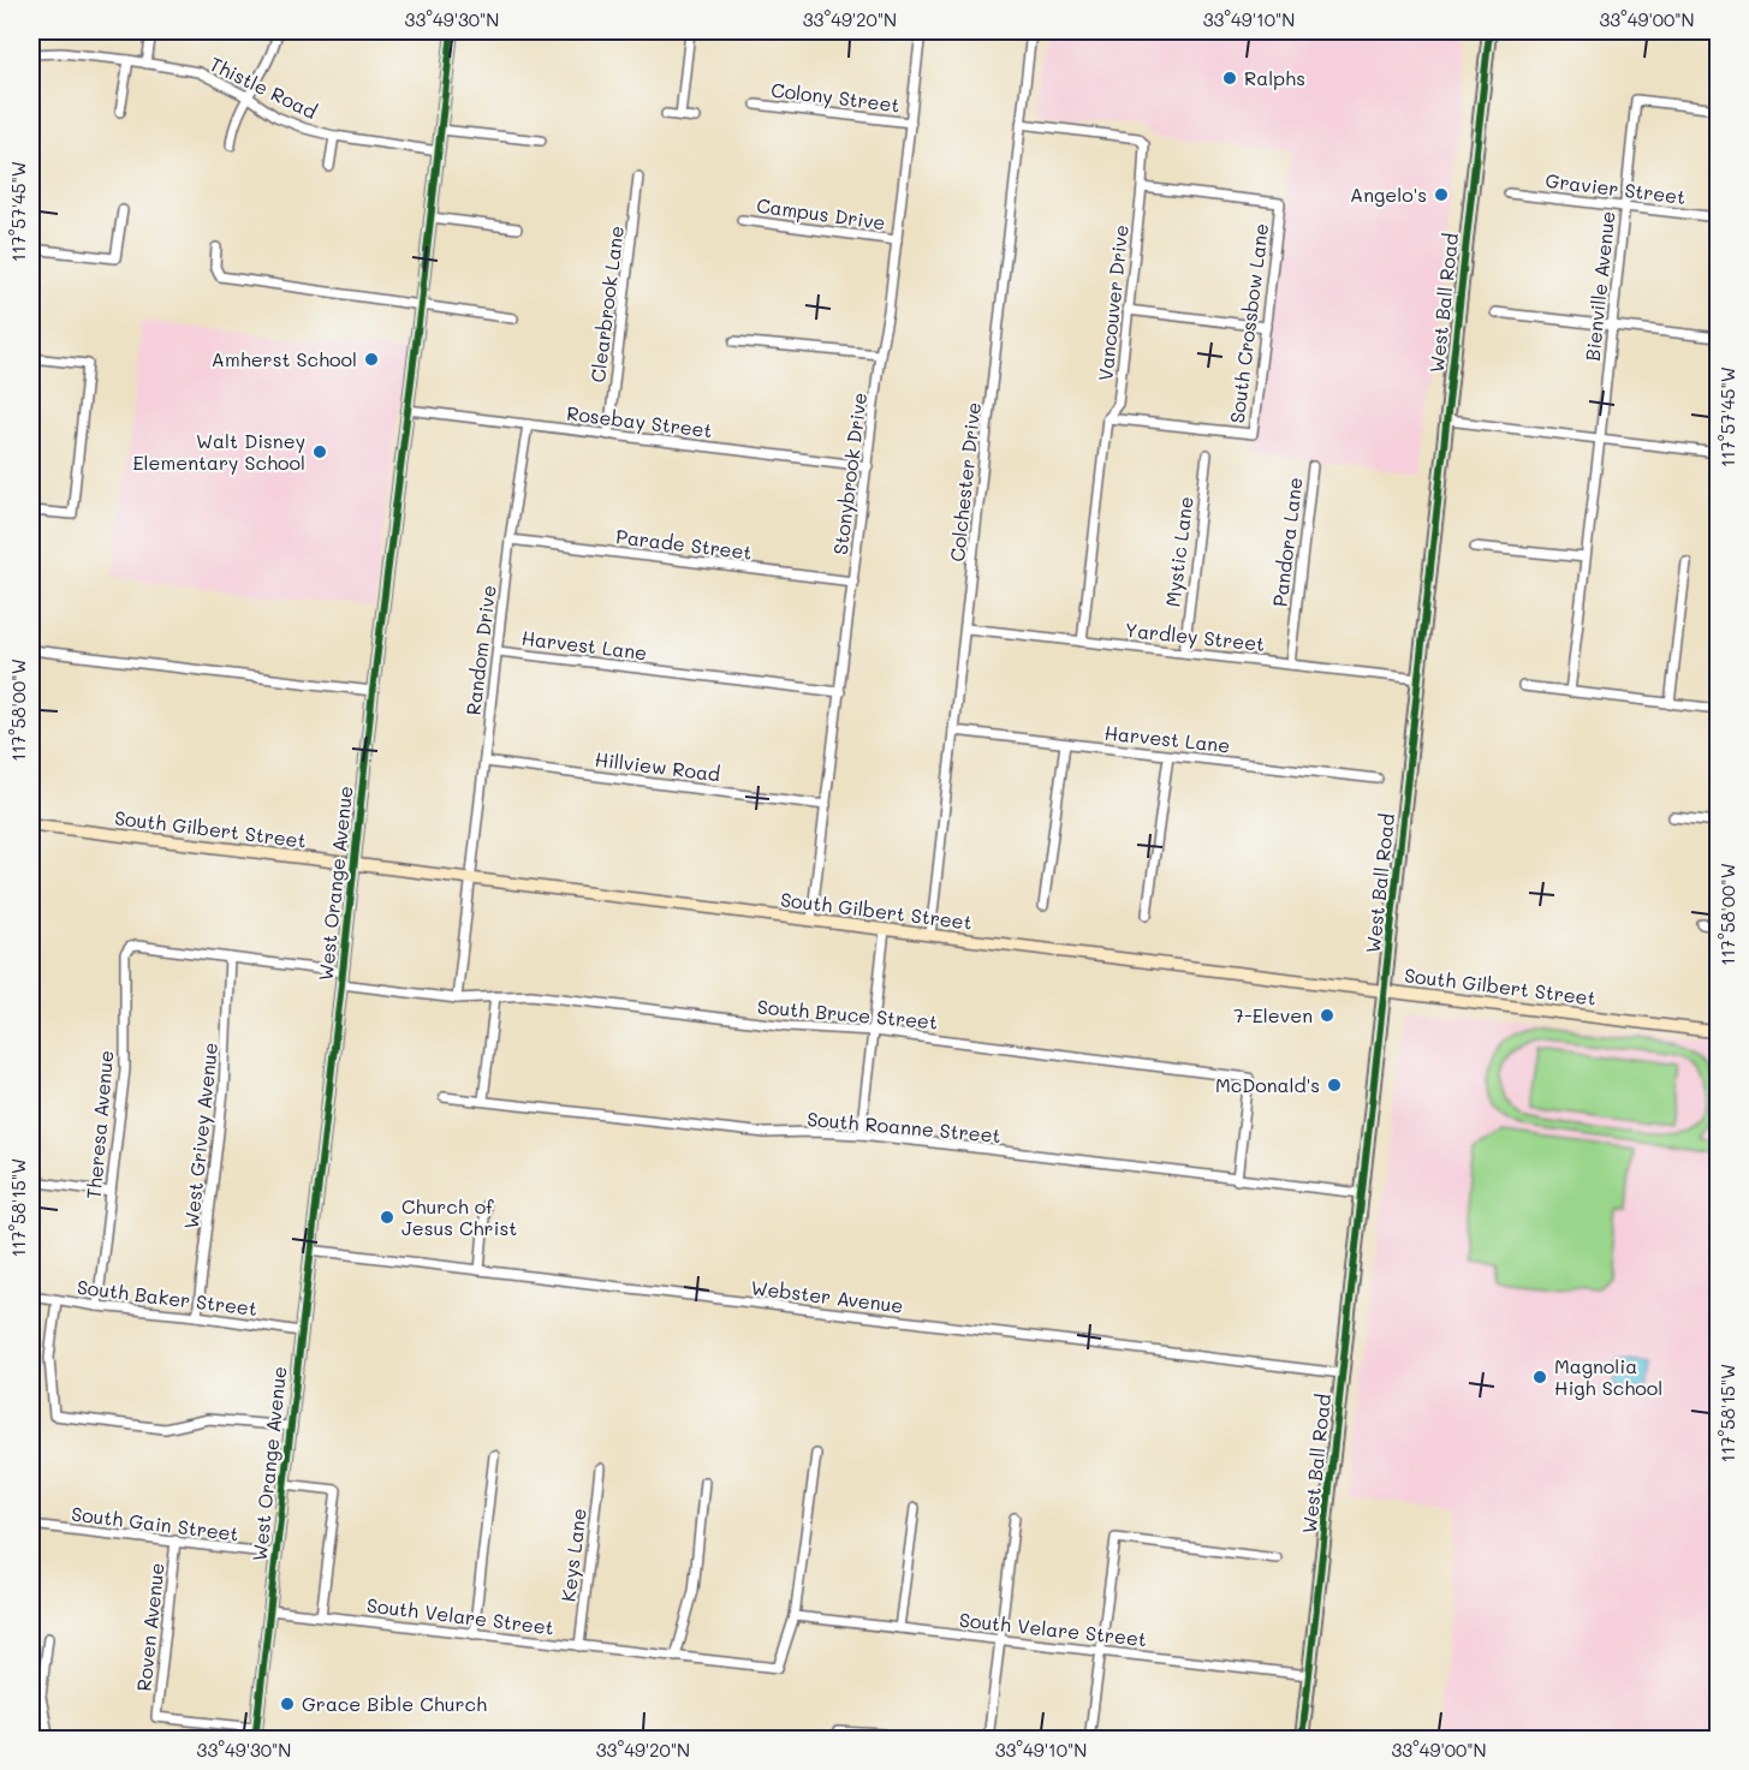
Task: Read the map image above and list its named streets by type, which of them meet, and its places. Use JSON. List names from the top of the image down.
{
  "streets": {
    "main road": ["West Ball Road"],
    "street": [
      "Thistle Road",
      "Colony Street",
      "Gravier Street",
      "Campus Drive",
      "Bienville Avenue",
      "Vancouver Drive",
      "Clearbrook Lane",
      "South Crossbow Lane",
      "Rosebay Street",
      "Stonybrook Drive",
      "Colchester Drive",
      "Pandora Lane",
      "Parade Street",
      "Mystic Lane",
      "Yardley Street",
      "Harvest Lane",
      "Random Drive",
      "Hillview Road",
      "South Gilbert Street",
      "West Orange Avenue",
      "South Bruce Street",
      "Theresa Avenue",
      "South Roanne Street",
      "West Grivey Avenue",
      "Webster Avenue",
      "South Baker Street",
      "South Gain Street",
      "Keys Lane",
      "South Velare Street",
      "Roven Avenue"
    ]
  },
  "crossings": [
    ["Thistle Road", "West Orange Avenue"],
    ["Colony Street", "Stonybrook Drive"],
    ["Gravier Street", "Bienville Avenue"],
    ["Campus Drive", "Stonybrook Drive"],
    ["Vancouver Drive", "South Crossbow Lane"],
    ["Vancouver Drive", "Colchester Drive"],
    ["Vancouver Drive", "Yardley Street"],
    ["West Ball Road", "Yardley Street"],
    ["West Ball Road", "South Gilbert Street"],
    ["West Ball Road", "South Roanne Street"],
    ["West Ball Road", "Webster Avenue"],
    ["West Ball Road", "South Velare Street"],
    ["Clearbrook Lane", "Rosebay Street"],
    ["Rosebay Street", "Stonybrook Drive"],
    ["Rosebay Street", "Random Drive"],
    ["Rosebay Street", "West Orange Avenue"],
    ["Stonybrook Drive", "Parade Street"],
    ["Stonybrook Drive", "Harvest Lane"],
    ["Stonybrook Drive", "Hillview Road"],
    ["Stonybrook Drive", "South Gilbert Street"],
    ["Colchester Drive", "Yardley Street"],
    ["Colchester Drive", "Harvest Lane"],
    ["Colchester Drive", "South Gilbert Street"],
    ["Pandora Lane", "Yardley Street"],
    ["Parade Street", "Random Drive"],
    ["Mystic Lane", "Yardley Street"],
    ["Harvest Lane", "Random Drive"],
    ["Random Drive", "Hillview Road"],
    ["Random Drive", "South Gilbert Street"],
    ["Random Drive", "South Bruce Street"],
    ["South Gilbert Street", "West Orange Avenue"],
    ["West Orange Avenue", "South Bruce Street"],
    ["West Orange Avenue", "Webster Avenue"],
    ["West Orange Avenue", "South Baker Street"],
    ["West Orange Avenue", "South Gain Street"],
    ["West Orange Avenue", "South Velare Street"],
    ["West Orange Avenue", "Roven Avenue"],
    ["South Bruce Street", "South Roanne Street"],
    ["Theresa Avenue", "West Grivey Avenue"],
    ["Theresa Avenue", "South Baker Street"],
    ["West Grivey Avenue", "South Baker Street"],
    ["South Gain Street", "Roven Avenue"],
    ["Keys Lane", "South Velare Street"]
  ],
  "places": [
    "Ralphs",
    "Angelo's",
    "Amherst School",
    "Walt Disney Elementary School",
    "7-Eleven",
    "McDonald's",
    "Church of Jesus Christ",
    "Magnolia High School",
    "Grace Bible Church"
  ],
  "coordinates": [
    "33°49'30\"N",
    "33°49'20\"N",
    "33°49'10\"N",
    "33°49'00\"N",
    "117°57'45\"W",
    "117°58'00\"W",
    "117°58'15\"W"
  ]
}
